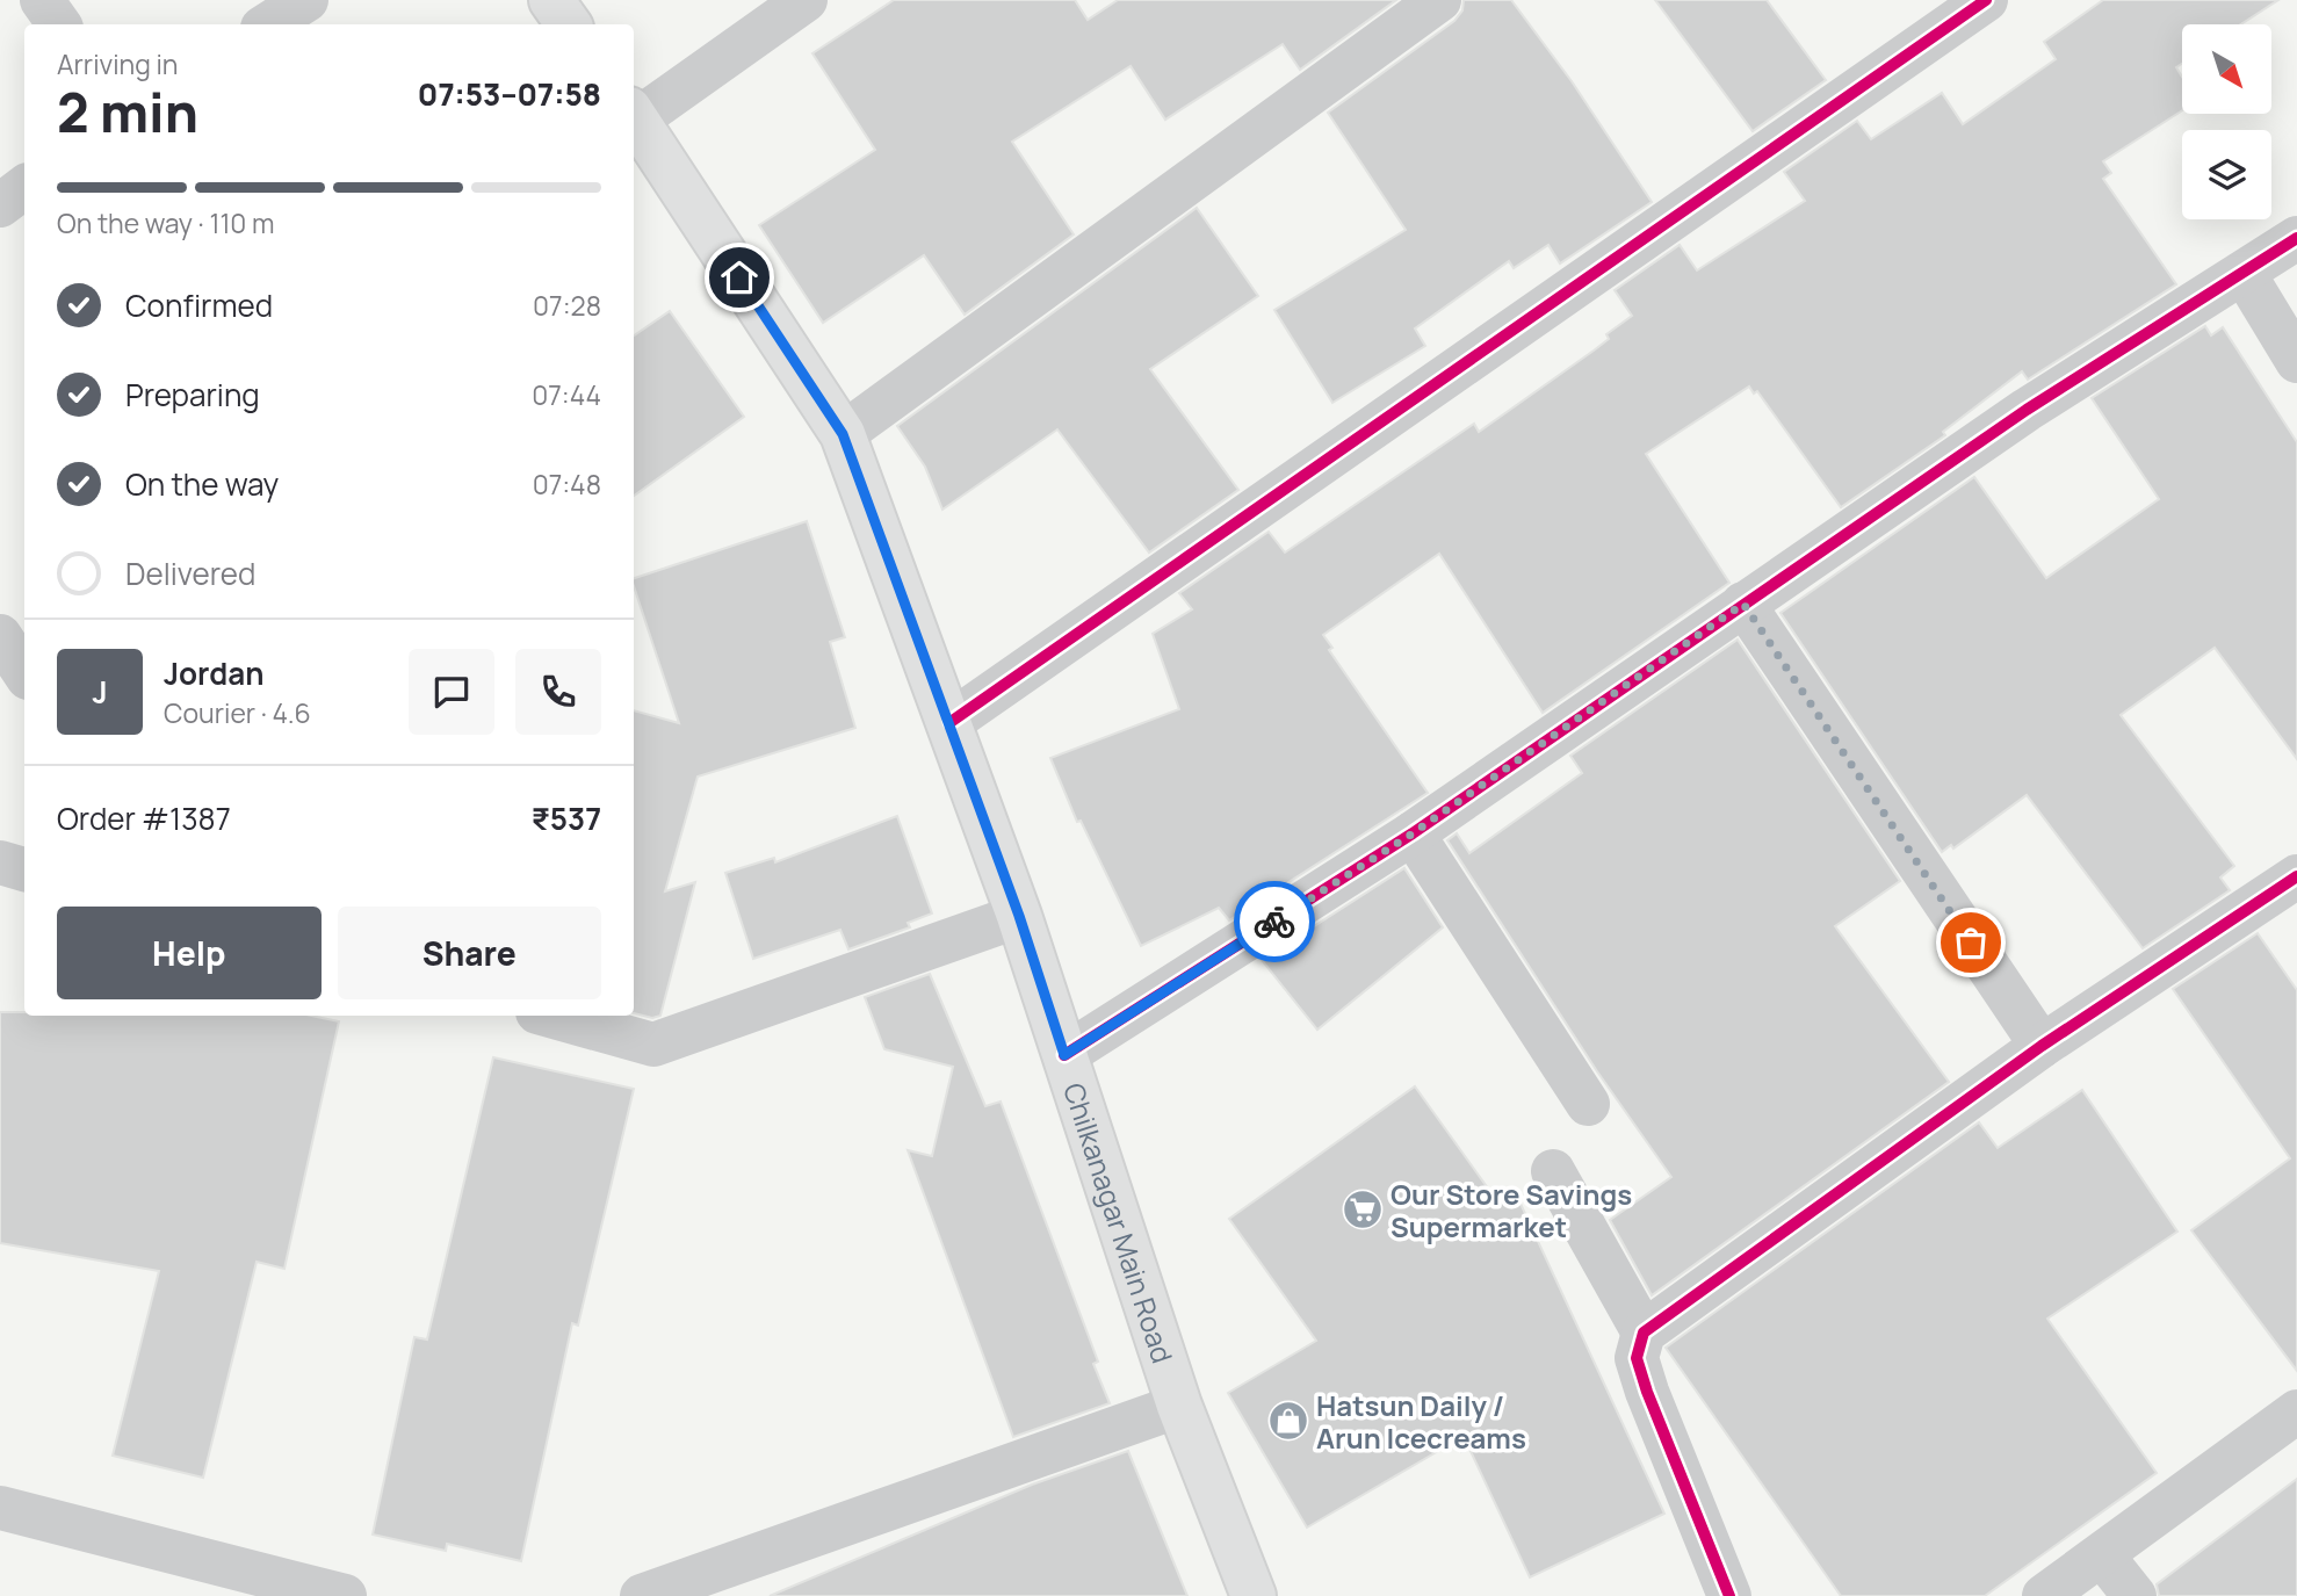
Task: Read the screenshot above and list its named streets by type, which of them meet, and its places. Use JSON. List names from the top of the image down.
{
  "streets": {
    "main road": ["Chilkanagar Main Road"]
  },
  "places": {
    "supermarket": ["Our Store Savings Supermarket"],
    "shop": ["Hatsun Daily / Arun Icecreams"]
  },
  "north": "bottom right",
  "page": {
    "heading": ["2 min", "Arriving in", "07:53–07:58"],
    "panel": [
      "Jordan",
      "Courier · 4.6",
      "Order #1387",
      "₹537"
    ],
    "bar": "On the way · 110 m",
    "list": [
      ["Confirmed", "07:28"],
      ["Preparing", "07:44"],
      ["On the way", "07:48"],
      "Delivered"
    ],
    "round": "J",
    "buttons": ["Help", "Share"]
  }
}
